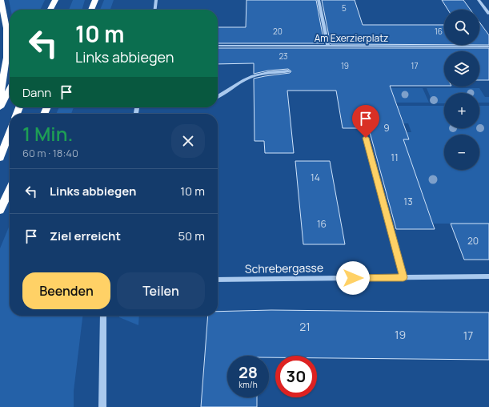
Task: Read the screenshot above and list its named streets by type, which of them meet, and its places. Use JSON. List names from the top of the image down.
{
  "streets": {
    "street": ["Am Exerzierplatz", "Schrebergasse"]
  },
  "house_numbers": [
    "5",
    "20",
    "16",
    "23",
    "19",
    "17",
    "9",
    "11",
    "14",
    "13",
    "16",
    "20",
    "21",
    "19",
    "17"
  ],
  "page": {
    "map_buttons": ["+", "−"],
    "turn": ["10 m", "Links abbiegen"],
    "then": "Dann",
    "heading": ["1 Min.", "60 m · 18:40"],
    "list": [
      {
        "name": "Links abbiegen",
        "value": "10 m"
      },
      {
        "name": "Ziel erreicht",
        "value": "50 m"
      }
    ],
    "buttons": ["Beenden", "Teilen"],
    "speed": "28 km/h",
    "limit": "30"
  }
}
